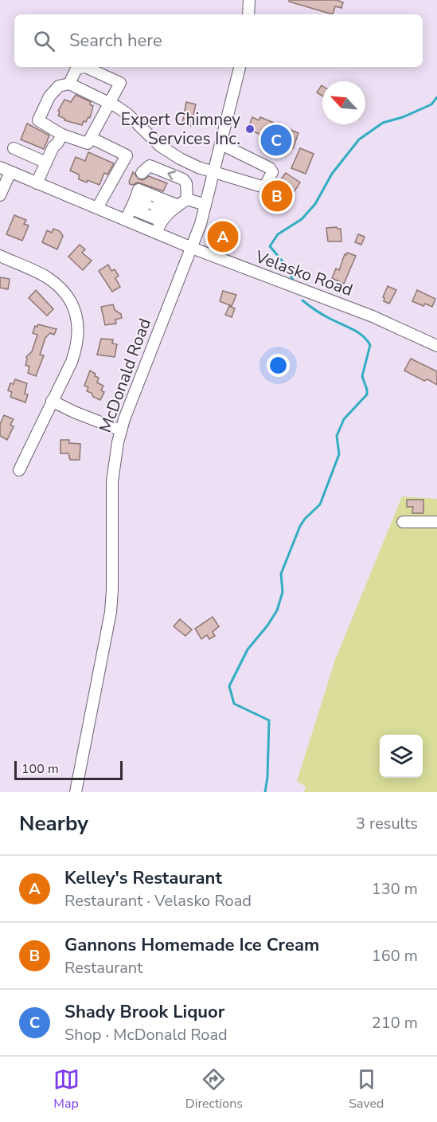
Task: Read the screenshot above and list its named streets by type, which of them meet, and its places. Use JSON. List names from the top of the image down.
{
  "streets": {
    "street": ["Velasko Road", "McDonald Road"]
  },
  "crossings": [
    ["Velasko Road", "McDonald Road"]
  ],
  "places": ["Expert Chimney Services Inc."],
  "scale_bar": "100 m",
  "north": "top left",
  "page": {
    "search": "Search here",
    "pins": ["C", "B", "A"],
    "scale": "100 m",
    "heading": ["Nearby", "3 results"],
    "list": [
      {
        "mark": "A",
        "name": "Kelley's Restaurant",
        "note": "Restaurant · Velasko Road",
        "value": "130 m"
      },
      {
        "mark": "B",
        "name": "Gannons Homemade Ice Cream",
        "note": "Restaurant",
        "value": "160 m"
      },
      {
        "mark": "C",
        "name": "Shady Brook Liquor",
        "note": "Shop · McDonald Road",
        "value": "210 m"
      }
    ],
    "nav": ["Map", "Directions", "Saved"]
  }
}
